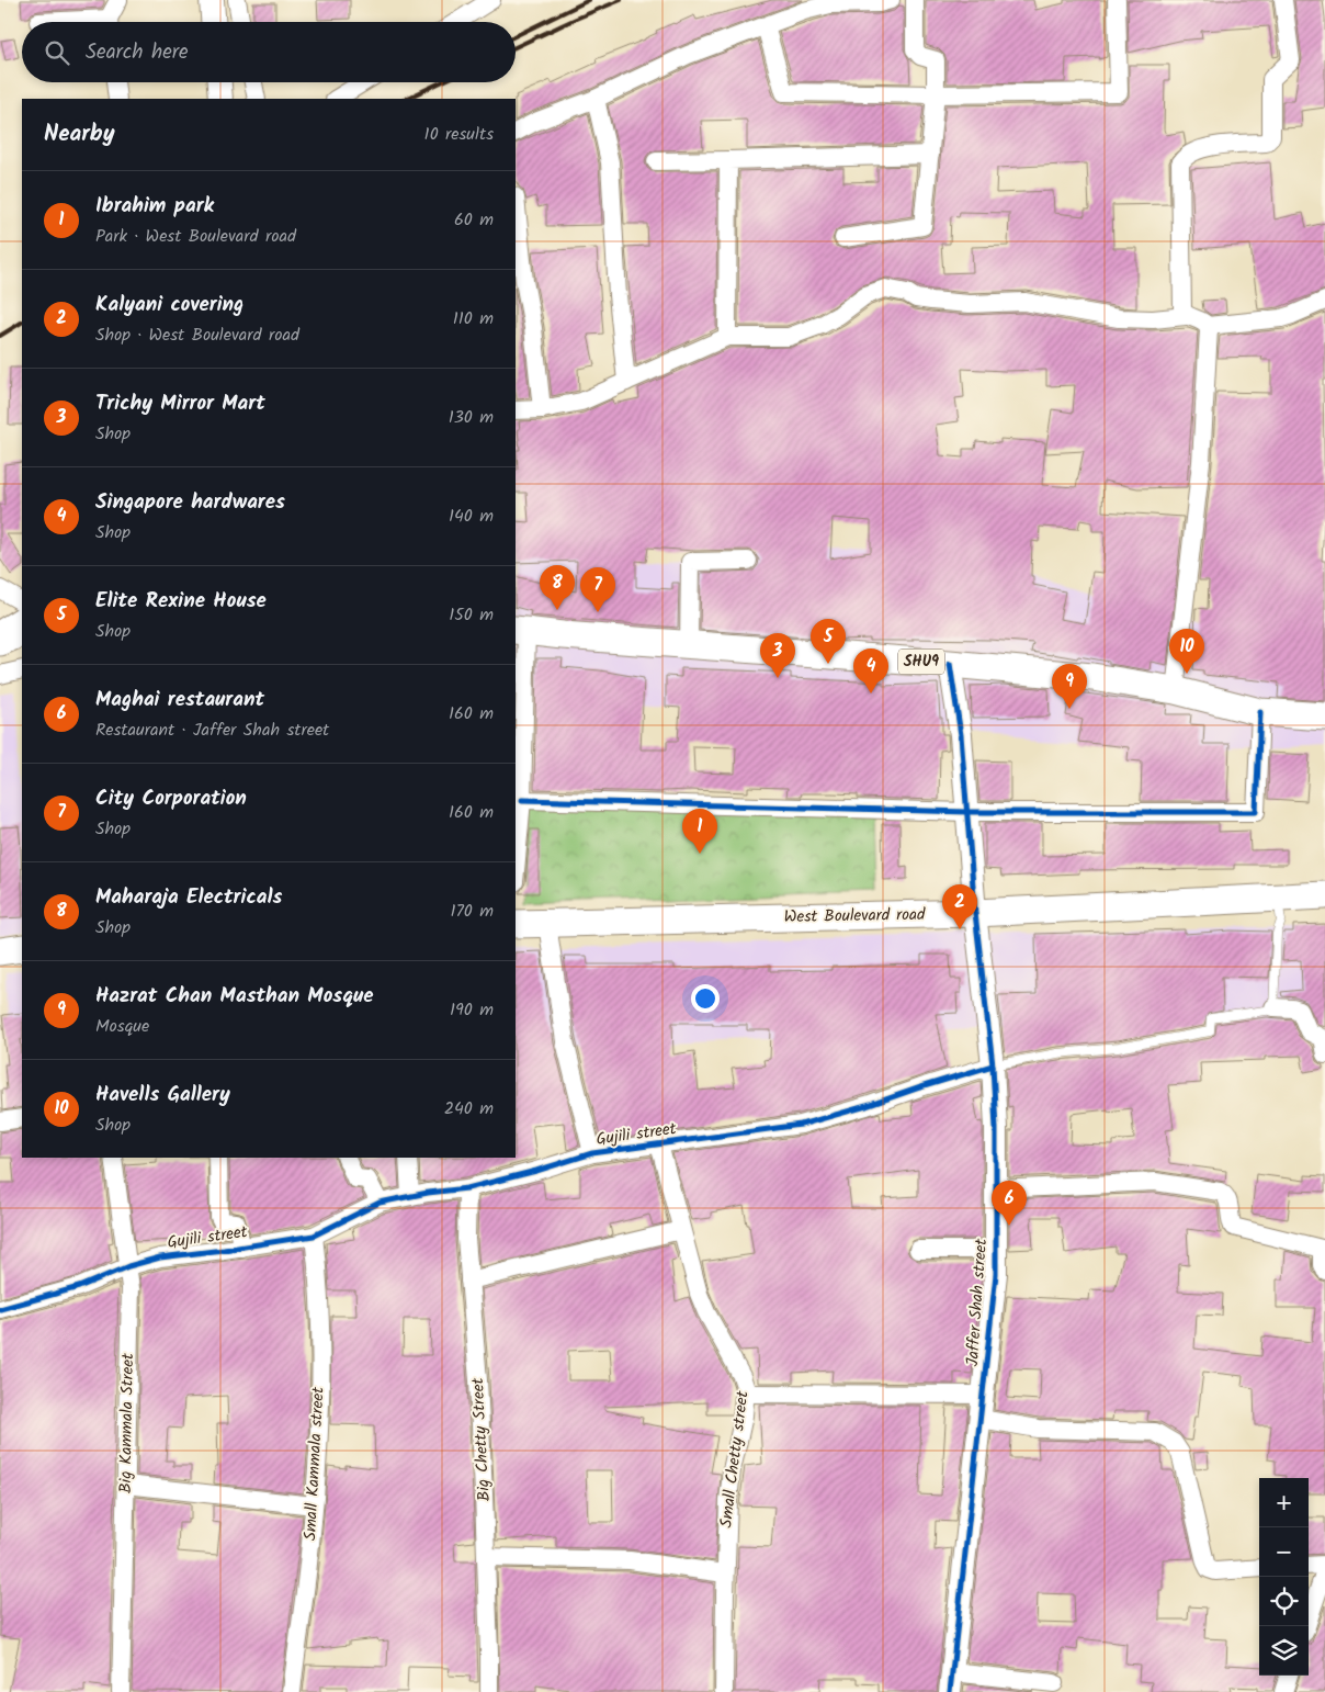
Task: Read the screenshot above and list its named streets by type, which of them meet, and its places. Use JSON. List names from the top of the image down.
{
  "streets": {
    "main road": ["SHU9", "West Boulevard road"],
    "street": [
      "Gujili street",
      "Jaffer Shah street",
      "Big Kammala Street",
      "Big Chetty Street",
      "Small Chetty street",
      "Small Kammala street"
    ]
  },
  "crossings": [
    ["SHU9", "Jaffer Shah street"],
    ["West Boulevard road", "Jaffer Shah street"],
    ["Gujili street", "Jaffer Shah street"],
    ["Gujili street", "Big Kammala Street"],
    ["Gujili street", "Big Chetty Street"],
    ["Gujili street", "Small Chetty street"],
    ["Gujili street", "Small Kammala street"]
  ],
  "page": {
    "search": "Search here",
    "heading": ["Nearby", "10 results"],
    "list": [
      {
        "mark": "1",
        "name": "Ibrahim park",
        "note": "Park · West Boulevard road",
        "value": "60 m"
      },
      {
        "mark": "2",
        "name": "Kalyani covering",
        "note": "Shop · West Boulevard road",
        "value": "110 m"
      },
      {
        "mark": "3",
        "name": "Trichy Mirror Mart",
        "note": "Shop",
        "value": "130 m"
      },
      {
        "mark": "4",
        "name": "Singapore hardwares",
        "note": "Shop",
        "value": "140 m"
      },
      {
        "mark": "5",
        "name": "Elite Rexine House",
        "note": "Shop",
        "value": "150 m"
      },
      {
        "mark": "6",
        "name": "Maghai restaurant",
        "note": "Restaurant · Jaffer Shah street",
        "value": "160 m"
      },
      {
        "mark": "7",
        "name": "City Corporation",
        "note": "Shop",
        "value": "160 m"
      },
      {
        "mark": "8",
        "name": "Maharaja Electricals",
        "note": "Shop",
        "value": "170 m"
      },
      {
        "mark": "9",
        "name": "Hazrat Chan Masthan Mosque",
        "note": "Mosque",
        "value": "190 m"
      },
      {
        "mark": "10",
        "name": "Havells Gallery",
        "note": "Shop",
        "value": "240 m"
      }
    ],
    "pins": [
      "8",
      "7",
      "5",
      "10",
      "3",
      "4",
      "9",
      "1",
      "2",
      "6"
    ],
    "map_buttons": ["+", "−"]
  }
}
